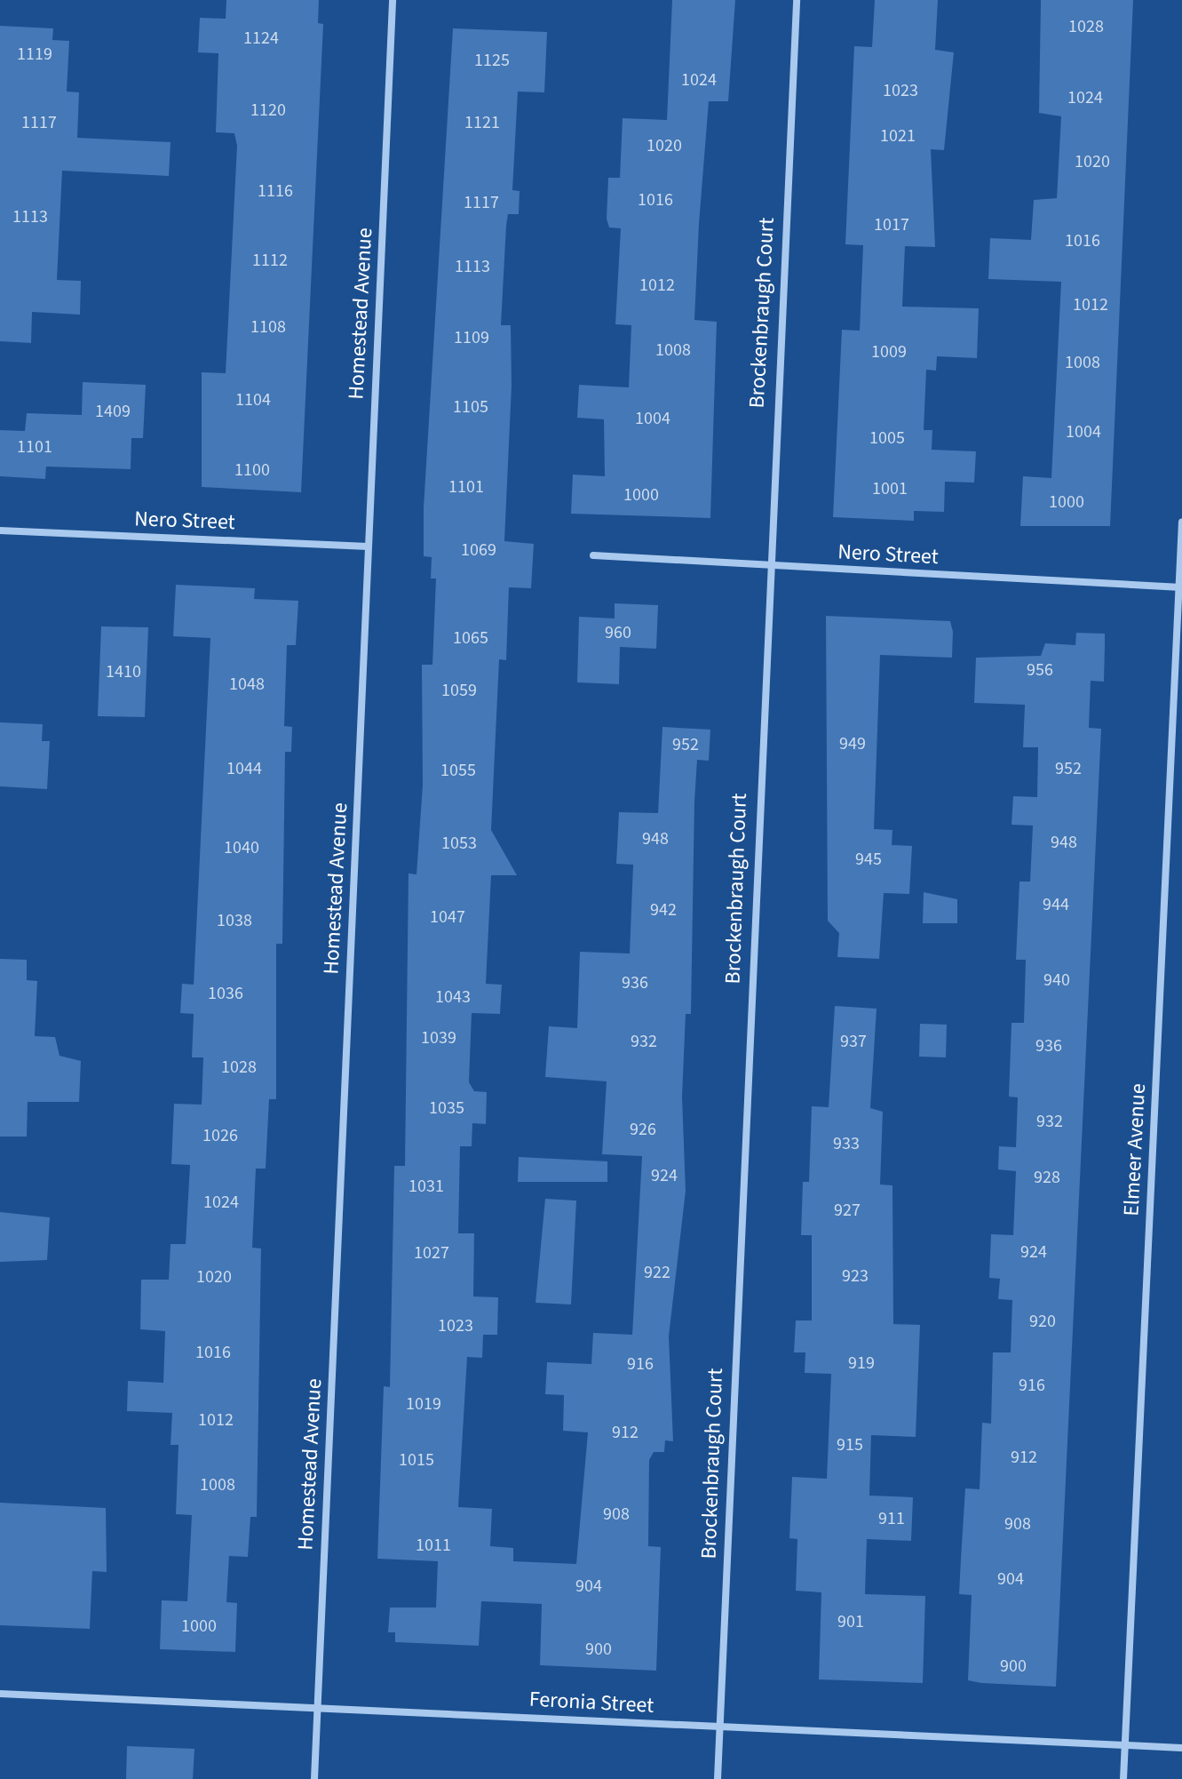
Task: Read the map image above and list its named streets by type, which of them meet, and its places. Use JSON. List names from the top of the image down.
{
  "streets": {
    "street": [
      "Brockenbraugh Court",
      "Homestead Avenue",
      "Nero Street",
      "Elmeer Avenue",
      "Feronia Street"
    ]
  },
  "crossings": [
    ["Brockenbraugh Court", "Nero Street"],
    ["Brockenbraugh Court", "Feronia Street"],
    ["Homestead Avenue", "Nero Street"],
    ["Homestead Avenue", "Feronia Street"],
    ["Nero Street", "Elmeer Avenue"],
    ["Elmeer Avenue", "Feronia Street"]
  ],
  "house_numbers": [
    "1028",
    "1124",
    "1119",
    "1125",
    "1024",
    "1023",
    "1024",
    "1120",
    "1117",
    "1121",
    "1021",
    "1020",
    "1020",
    "1116",
    "1016",
    "1117",
    "1113",
    "1017",
    "1016",
    "1112",
    "1113",
    "1012",
    "1012",
    "1108",
    "1109",
    "1008",
    "1009",
    "1008",
    "1104",
    "1105",
    "1409",
    "1004",
    "1004",
    "1005",
    "1101",
    "1100",
    "1101",
    "1001",
    "1000",
    "1000",
    "1069",
    "960",
    "1065",
    "956",
    "1410",
    "1048",
    "1059",
    "949",
    "952",
    "1044",
    "952",
    "1055",
    "948",
    "948",
    "1053",
    "1040",
    "945",
    "944",
    "942",
    "1047",
    "1038",
    "940",
    "936",
    "1036",
    "1043",
    "1039",
    "932",
    "937",
    "936",
    "1028",
    "1035",
    "932",
    "926",
    "1026",
    "933",
    "924",
    "928",
    "1031",
    "1024",
    "927",
    "924",
    "1027",
    "922",
    "923",
    "1020",
    "920",
    "1023",
    "1016",
    "919",
    "916",
    "916",
    "1019",
    "1012",
    "912",
    "915",
    "912",
    "1015",
    "1008",
    "908",
    "911",
    "908",
    "1011",
    "904",
    "904",
    "901",
    "1000",
    "900",
    "900"
  ]
}
